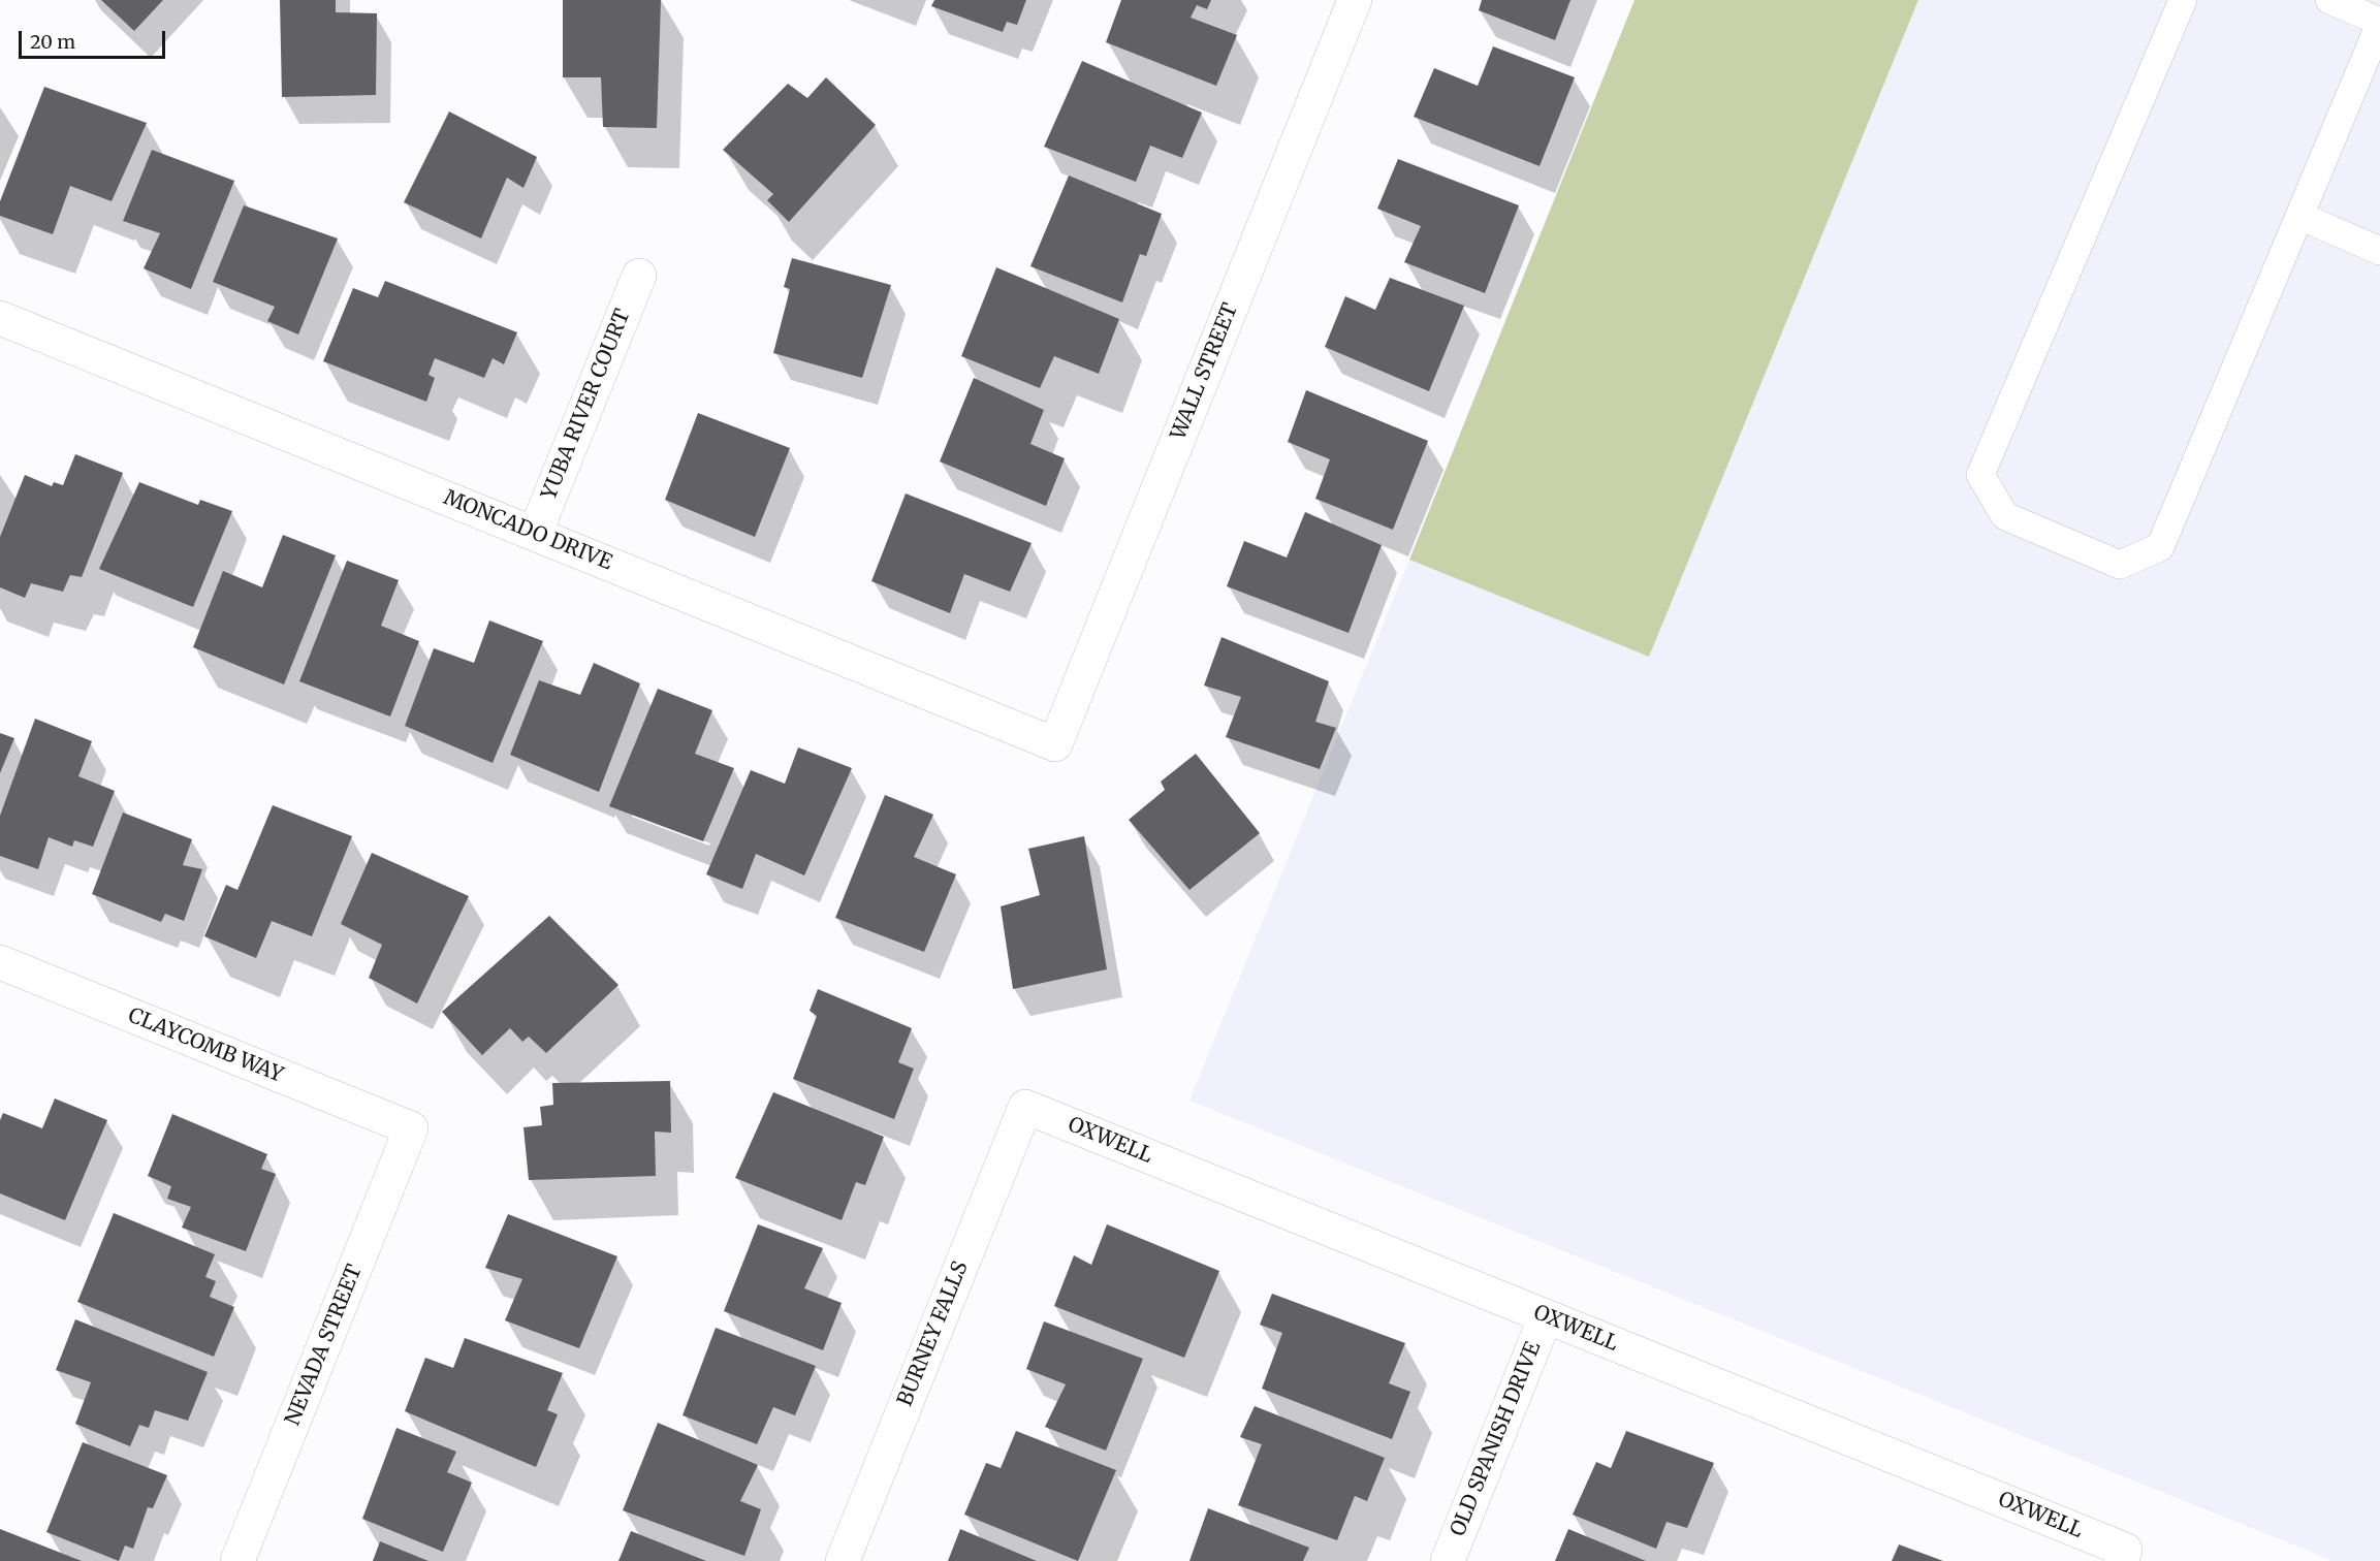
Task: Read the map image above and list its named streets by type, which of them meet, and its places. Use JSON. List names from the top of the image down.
{
  "streets": {
    "street": [
      "WALL STREET",
      "YUBA RIVER COURT",
      "MONCADO DRIVE",
      "CLAYCOMB WAY",
      "OXWELL",
      "BURNEY FALLS",
      "NEVADA STREET",
      "OLD SPANISH DRIVE"
    ]
  },
  "crossings": [
    ["WALL STREET", "MONCADO DRIVE"],
    ["YUBA RIVER COURT", "MONCADO DRIVE"],
    ["CLAYCOMB WAY", "NEVADA STREET"],
    ["OXWELL", "BURNEY FALLS"],
    ["OXWELL", "OLD SPANISH DRIVE"]
  ],
  "scale_bar": "20 m"
}
